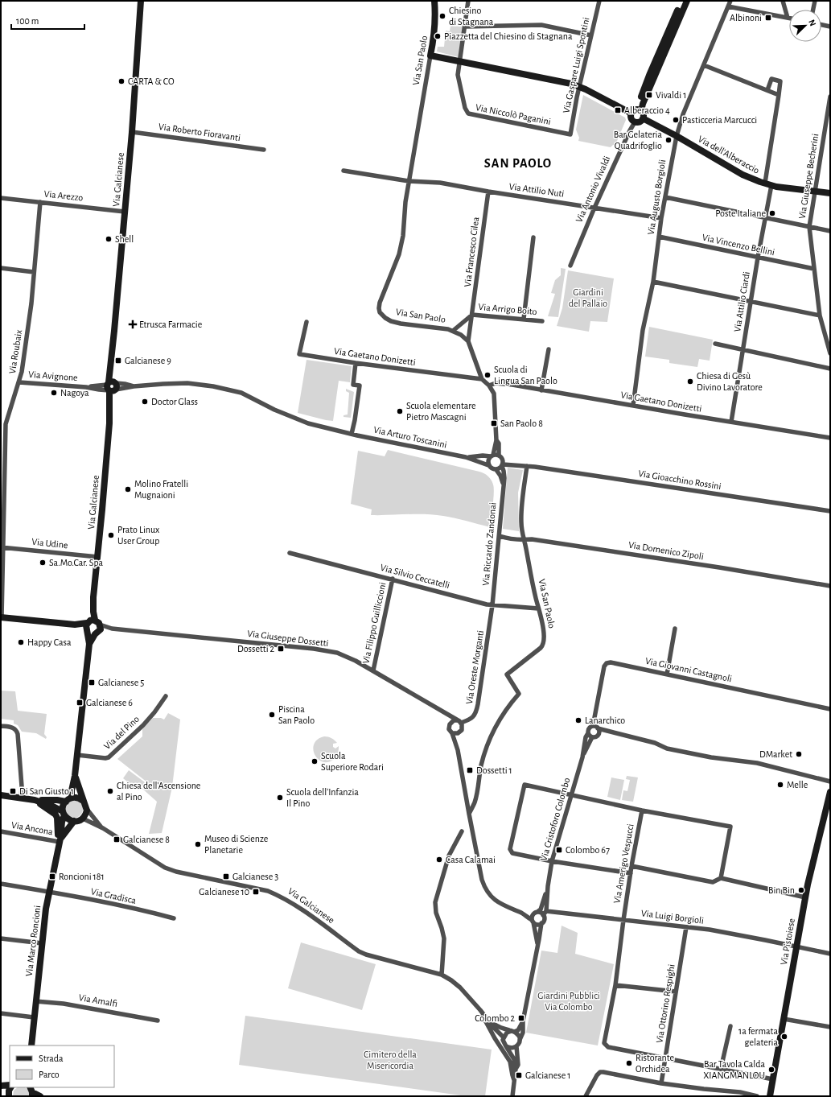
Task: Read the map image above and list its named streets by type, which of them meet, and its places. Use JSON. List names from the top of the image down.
{
  "streets": {
    "street": [
      "Via San Paolo",
      "Via Gaspare Luigi Spontini",
      "Via Niccolò Paganini",
      "Via Roberto Fioravanti",
      "Via dell'Alberaccio",
      "Via Giuseppe Becherini",
      "Via Galcianese",
      "Via Antonio Vivaldi",
      "Via Attilio Nuti",
      "Via Arezzo",
      "Via Augusto Borgioli",
      "Via Vincenzo Bellini",
      "Via Francesco Cilea",
      "Via Attilio Ciardi",
      "Via Arrigo Boito",
      "Via Roubaix",
      "Via Gaetano Donizetti",
      "Via Avignone",
      "Via Arturo Toscanini",
      "Via Gioacchino Rossini",
      "Via Udine",
      "Via Riccardo Zandonai",
      "Via Domenico Zipoli",
      "Via Silvio Ceccatelli",
      "Via Filippo Guilliccioni",
      "Via Giuseppe Dossetti",
      "Via Oreste Morganti",
      "Via Giovanni Castagnoli",
      "Via del Pino",
      "Via Cristoforo Colombo",
      "Via Ancona",
      "Via Amerigo Vespucci",
      "Via Gradisca",
      "Via Luigi Borgioli",
      "Via Marco Roncioni",
      "Via Pistoiese",
      "Via Amalfi",
      "Via Ottorino Respighi"
    ]
  },
  "crossings": [
    ["Via San Paolo", "Via Attilio Nuti"],
    ["Via San Paolo", "Via Francesco Cilea"],
    ["Via San Paolo", "Via Gioacchino Rossini"],
    ["Via San Paolo", "Via Domenico Zipoli"],
    ["Via San Paolo", "Via Silvio Ceccatelli"],
    ["Via Gaspare Luigi Spontini", "Via Niccolò Paganini"],
    ["Via Roberto Fioravanti", "Via Galcianese"],
    ["Via dell'Alberaccio", "Via Giuseppe Becherini"],
    ["Via dell'Alberaccio", "Via Antonio Vivaldi"],
    ["Via dell'Alberaccio", "Via Augusto Borgioli"],
    ["Via dell'Alberaccio", "Via Attilio Ciardi"],
    ["Via Giuseppe Becherini", "Via Vincenzo Bellini"],
    ["Via Galcianese", "Via Arezzo"],
    ["Via Galcianese", "Via Avignone"],
    ["Via Galcianese", "Via Udine"],
    ["Via Galcianese", "Via Giuseppe Dossetti"],
    ["Via Galcianese", "Via del Pino"],
    ["Via Galcianese", "Via Cristoforo Colombo"],
    ["Via Galcianese", "Via Marco Roncioni"],
    ["Via Antonio Vivaldi", "Via Attilio Nuti"],
    ["Via Attilio Nuti", "Via Augusto Borgioli"],
    ["Via Attilio Nuti", "Via Francesco Cilea"],
    ["Via Arezzo", "Via Roubaix"],
    ["Via Augusto Borgioli", "Via Vincenzo Bellini"],
    ["Via Augusto Borgioli", "Via Gaetano Donizetti"],
    ["Via Vincenzo Bellini", "Via Attilio Ciardi"],
    ["Via Francesco Cilea", "Via Arrigo Boito"],
    ["Via Attilio Ciardi", "Via Gaetano Donizetti"],
    ["Via Roubaix", "Via Avignone"],
    ["Via Roubaix", "Via Udine"],
    ["Via Avignone", "Via Arturo Toscanini"],
    ["Via Arturo Toscanini", "Via Riccardo Zandonai"],
    ["Via Riccardo Zandonai", "Via Domenico Zipoli"],
    ["Via Riccardo Zandonai", "Via Silvio Ceccatelli"],
    ["Via Riccardo Zandonai", "Via Oreste Morganti"],
    ["Via Silvio Ceccatelli", "Via Filippo Guilliccioni"],
    ["Via Silvio Ceccatelli", "Via Oreste Morganti"],
    ["Via Filippo Guilliccioni", "Via Giuseppe Dossetti"],
    ["Via Giuseppe Dossetti", "Via Oreste Morganti"],
    ["Via Giovanni Castagnoli", "Via Cristoforo Colombo"],
    ["Via Cristoforo Colombo", "Via Luigi Borgioli"],
    ["Via Ancona", "Via Marco Roncioni"],
    ["Via Amerigo Vespucci", "Via Luigi Borgioli"],
    ["Via Amerigo Vespucci", "Via Ottorino Respighi"],
    ["Via Gradisca", "Via Marco Roncioni"],
    ["Via Luigi Borgioli", "Via Pistoiese"],
    ["Via Luigi Borgioli", "Via Ottorino Respighi"],
    ["Via Marco Roncioni", "Via Amalfi"]
  ],
  "districts": ["SAN PAOLO"],
  "parks": ["Giardini del Pallaio", "Giardini Pubblici Via Colombo", "Cimitero della Misericordia"],
  "places": {
    "other": [
      "Chiesino di Stagnana",
      "Piazzetta del Chiesino di Stagnana",
      "CARTA & CO",
      "Pasticceria Marcucci",
      "Bar Gelateria Quadrifoglio",
      "Poste Italiane",
      "Shell",
      "Scuola di Lingua San Paolo",
      "Chiesa di Gesù Divino Lavoratore",
      "Nagoya",
      "Doctor Glass",
      "Scuola elementare Pietro Mascagni",
      "Molino Fratelli Mugnaioni",
      "Prato Linux User Group",
      "Sa.Mo.Car. Spa",
      "Happy Casa",
      "Piscina San Paolo",
      "Lanarchico",
      "DMarket",
      "Scuola Superiore Rodari",
      "Melle",
      "Chiesa dell'Ascensione al Pino",
      "Scuola dell'Infanzia Il Pino",
      "Museo di Scienze Planetarie",
      "Casa Calamai",
      "Bin Bin",
      "1a fermata gelateria",
      "Ristorante Orchidea",
      "Bar Tavola Calda XIANGMANLOU"
    ],
    "transit": [
      "Albinoni",
      "Vivaldi 1",
      "Alberaccio 4",
      "Galcianese 9",
      "San Paolo 8",
      "Dossetti 2",
      "Galcianese 5",
      "Galcianese 6",
      "Dossetti 1",
      "Di San Giusto 1",
      "Galcianese 8",
      "Colombo 67",
      "Roncioni 181",
      "Galcianese 3",
      "Galcianese 10",
      "Colombo 2",
      "Galcianese 1"
    ],
    "health": ["Etrusca Farmacie"]
  },
  "legend": ["Strada", "Parco"],
  "scale_bar": "100 m",
  "north": "top right"
}
